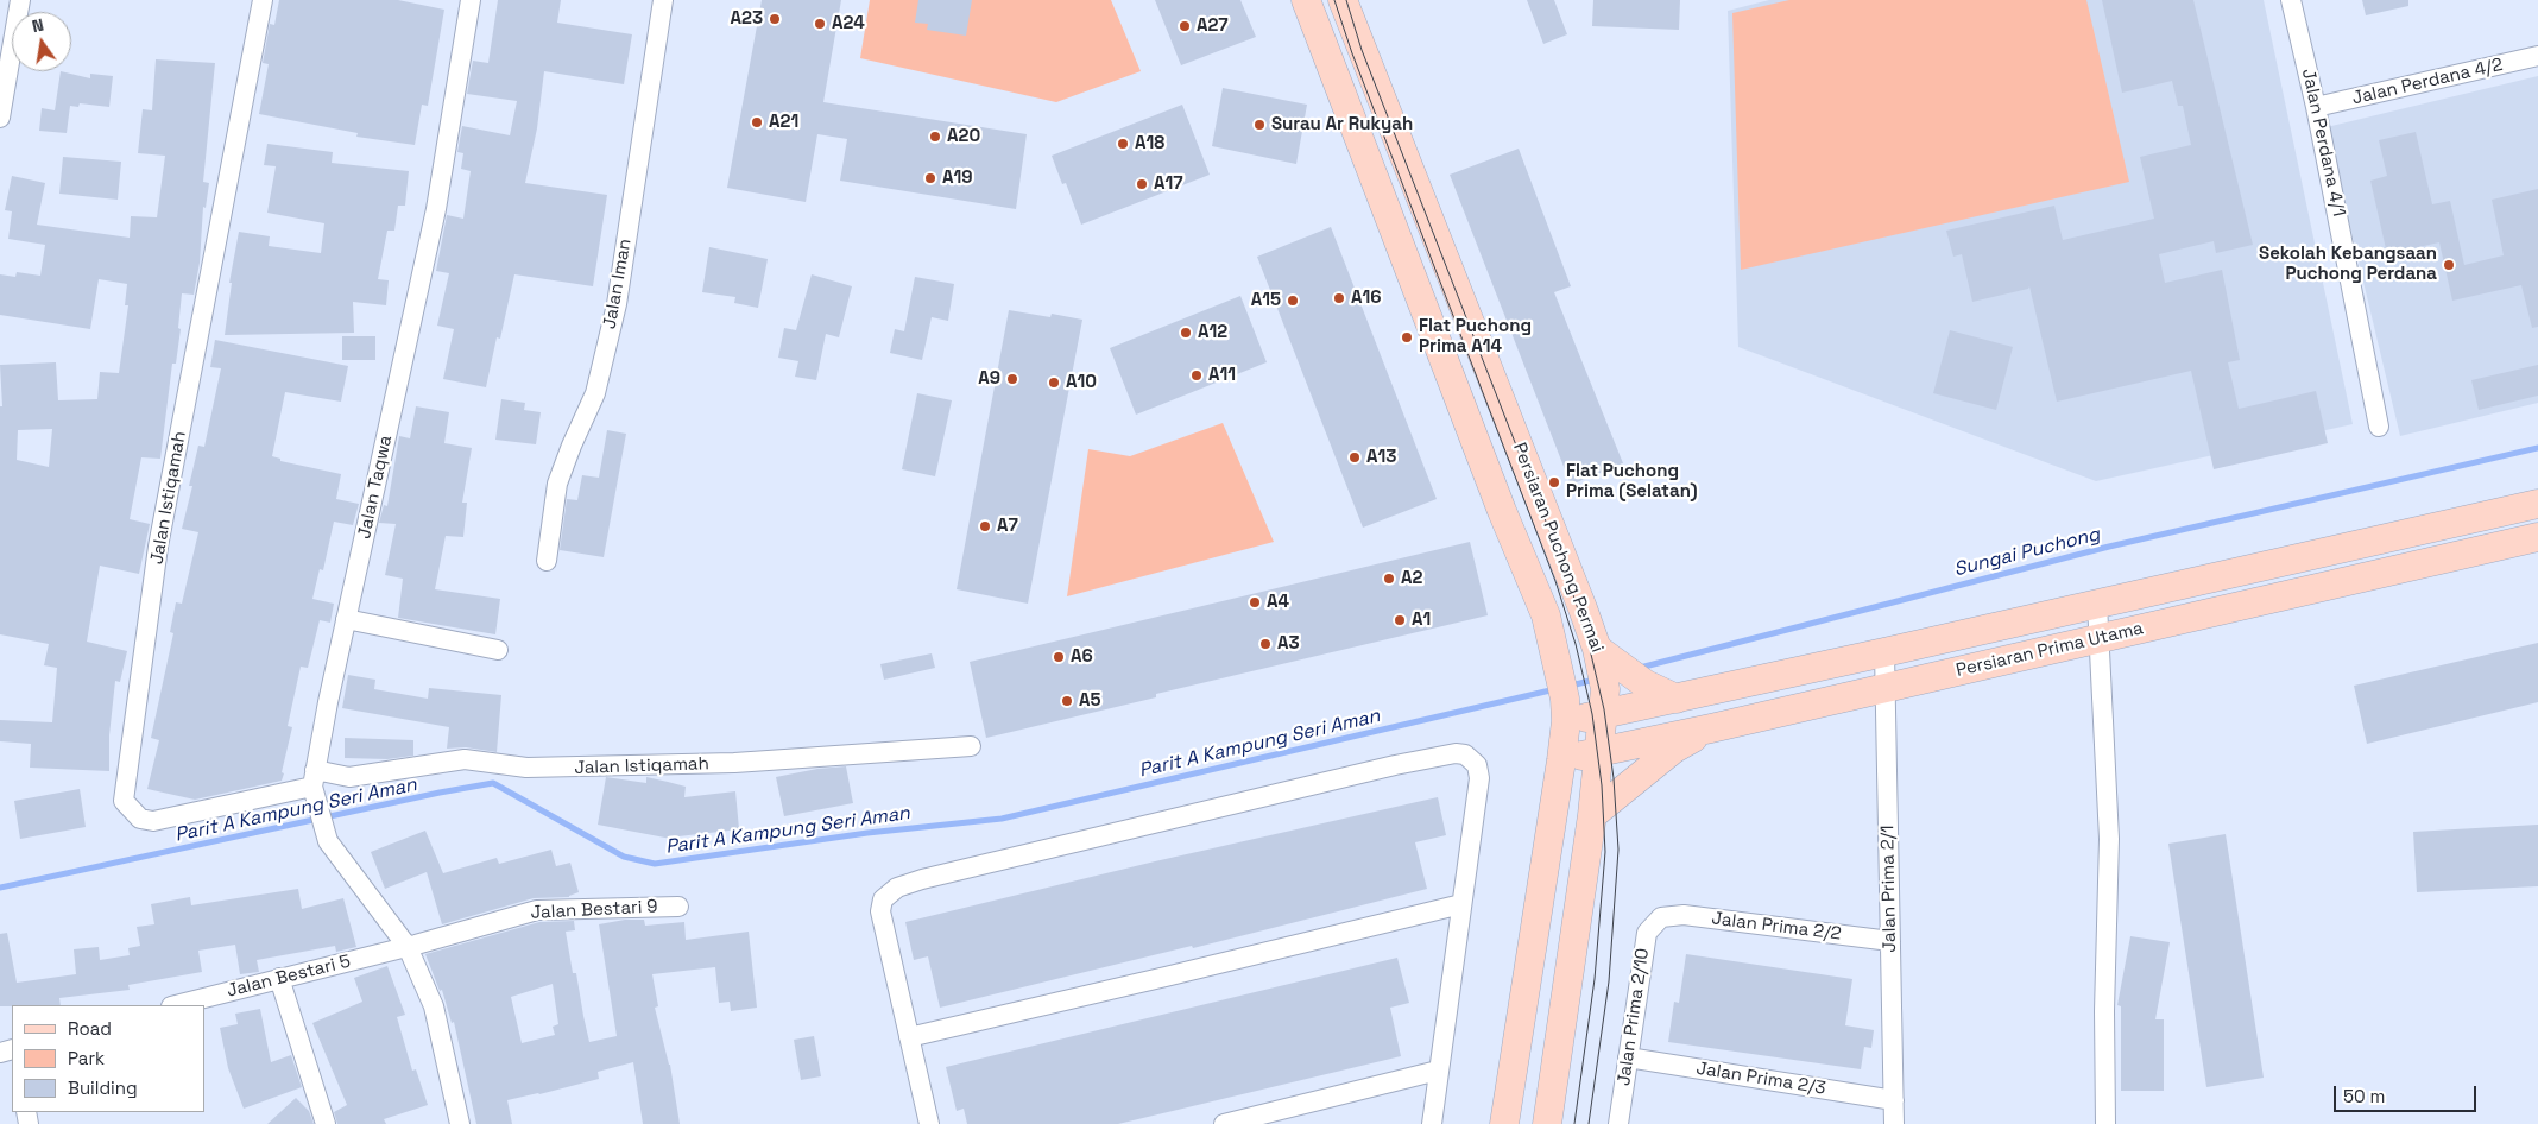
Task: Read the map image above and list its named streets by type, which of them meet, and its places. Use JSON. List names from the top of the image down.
{
  "streets": {
    "main road": ["Persiaran Puchong Permai", "Persiaran Prima Utama"],
    "street": [
      "Jalan Perdana 4/2",
      "Jalan Perdana 4/1",
      "Jalan Iman",
      "Jalan Taqwa",
      "Jalan Istiqamah",
      "Jalan Prima 2/1",
      "Jalan Bestari 9",
      "Jalan Prima 2/2",
      "Jalan Bestari 5",
      "Jalan Prima 2/10",
      "Jalan Prima 2/3"
    ]
  },
  "crossings": [
    ["Jalan Perdana 4/2", "Jalan Perdana 4/1"],
    ["Jalan Taqwa", "Jalan Istiqamah"],
    ["Jalan Taqwa", "Jalan Bestari 9"],
    ["Jalan Taqwa", "Jalan Bestari 5"],
    ["Persiaran Puchong Permai", "Persiaran Prima Utama"],
    ["Persiaran Prima Utama", "Jalan Prima 2/1"],
    ["Jalan Prima 2/1", "Jalan Prima 2/2"],
    ["Jalan Prima 2/1", "Jalan Prima 2/3"],
    ["Jalan Bestari 9", "Jalan Bestari 5"],
    ["Jalan Prima 2/2", "Jalan Prima 2/10"],
    ["Jalan Prima 2/10", "Jalan Prima 2/3"]
  ],
  "water": ["Sungai Puchong", "Parit A Kampung Seri Aman"],
  "places": [
    "A23",
    "A24",
    "A27",
    "A21",
    "Surau Ar Rukyah",
    "A20",
    "A18",
    "A19",
    "A17",
    "Sekolah Kebangsaan Puchong Perdana",
    "A16",
    "A15",
    "A12",
    "Flat Puchong Prima A14",
    "A11",
    "A9",
    "A10",
    "A13",
    "Flat Puchong Prima (Selatan)",
    "A7",
    "A2",
    "A4",
    "A1",
    "A3",
    "A6",
    "A5"
  ],
  "legend": ["Road", "Park", "Building"],
  "scale_bar": "50 m",
  "north": "top"
}
